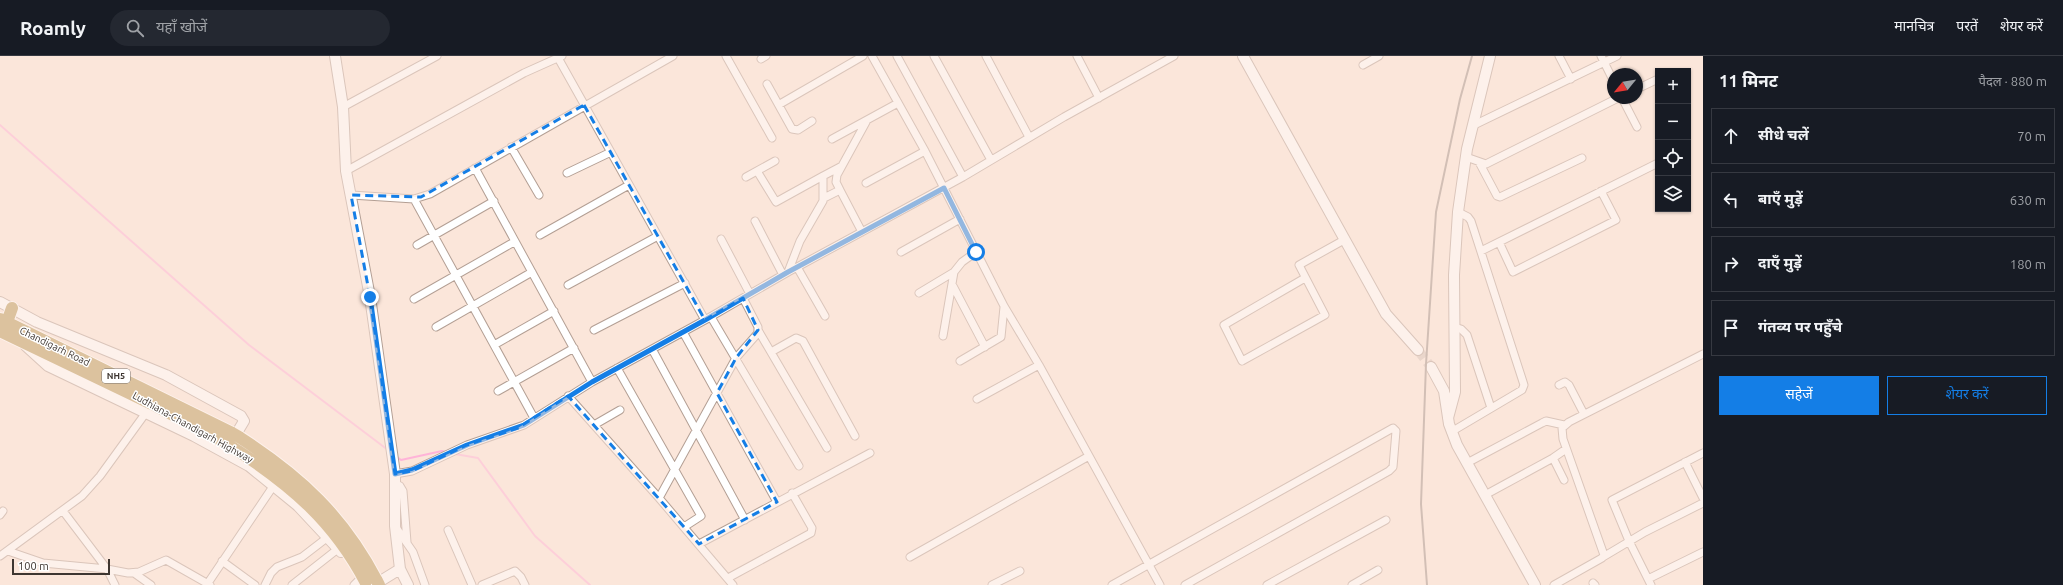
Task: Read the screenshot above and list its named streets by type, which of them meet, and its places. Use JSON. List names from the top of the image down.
{
  "streets": {
    "highway": ["Chandigarh Road", "NH5", "Ludhiana-Chandigarh Highway"]
  },
  "crossings": [
    ["Chandigarh Road", "NH5"],
    ["Chandigarh Road", "Ludhiana-Chandigarh Highway"],
    ["NH5", "Ludhiana-Chandigarh Highway"]
  ],
  "scale_bar": "100 m",
  "north": "bottom left",
  "page": {
    "header": "Roamly",
    "search": "यहाँ खोजें",
    "nav": ["मानचित्र", "परतें", "शेयर करें"],
    "heading": ["11 मिनट", "पैदल · 880 m"],
    "map_buttons": ["+", "−"],
    "list": [
      ["सीधे चलें", "70 m"],
      ["बाएँ मुड़ें", "630 m"],
      ["दाएँ मुड़ें", "180 m"],
      "गंतव्य पर पहुँचे"
    ],
    "buttons": ["सहेजें", "शेयर करें"],
    "scale": "100 m"
  }
}
